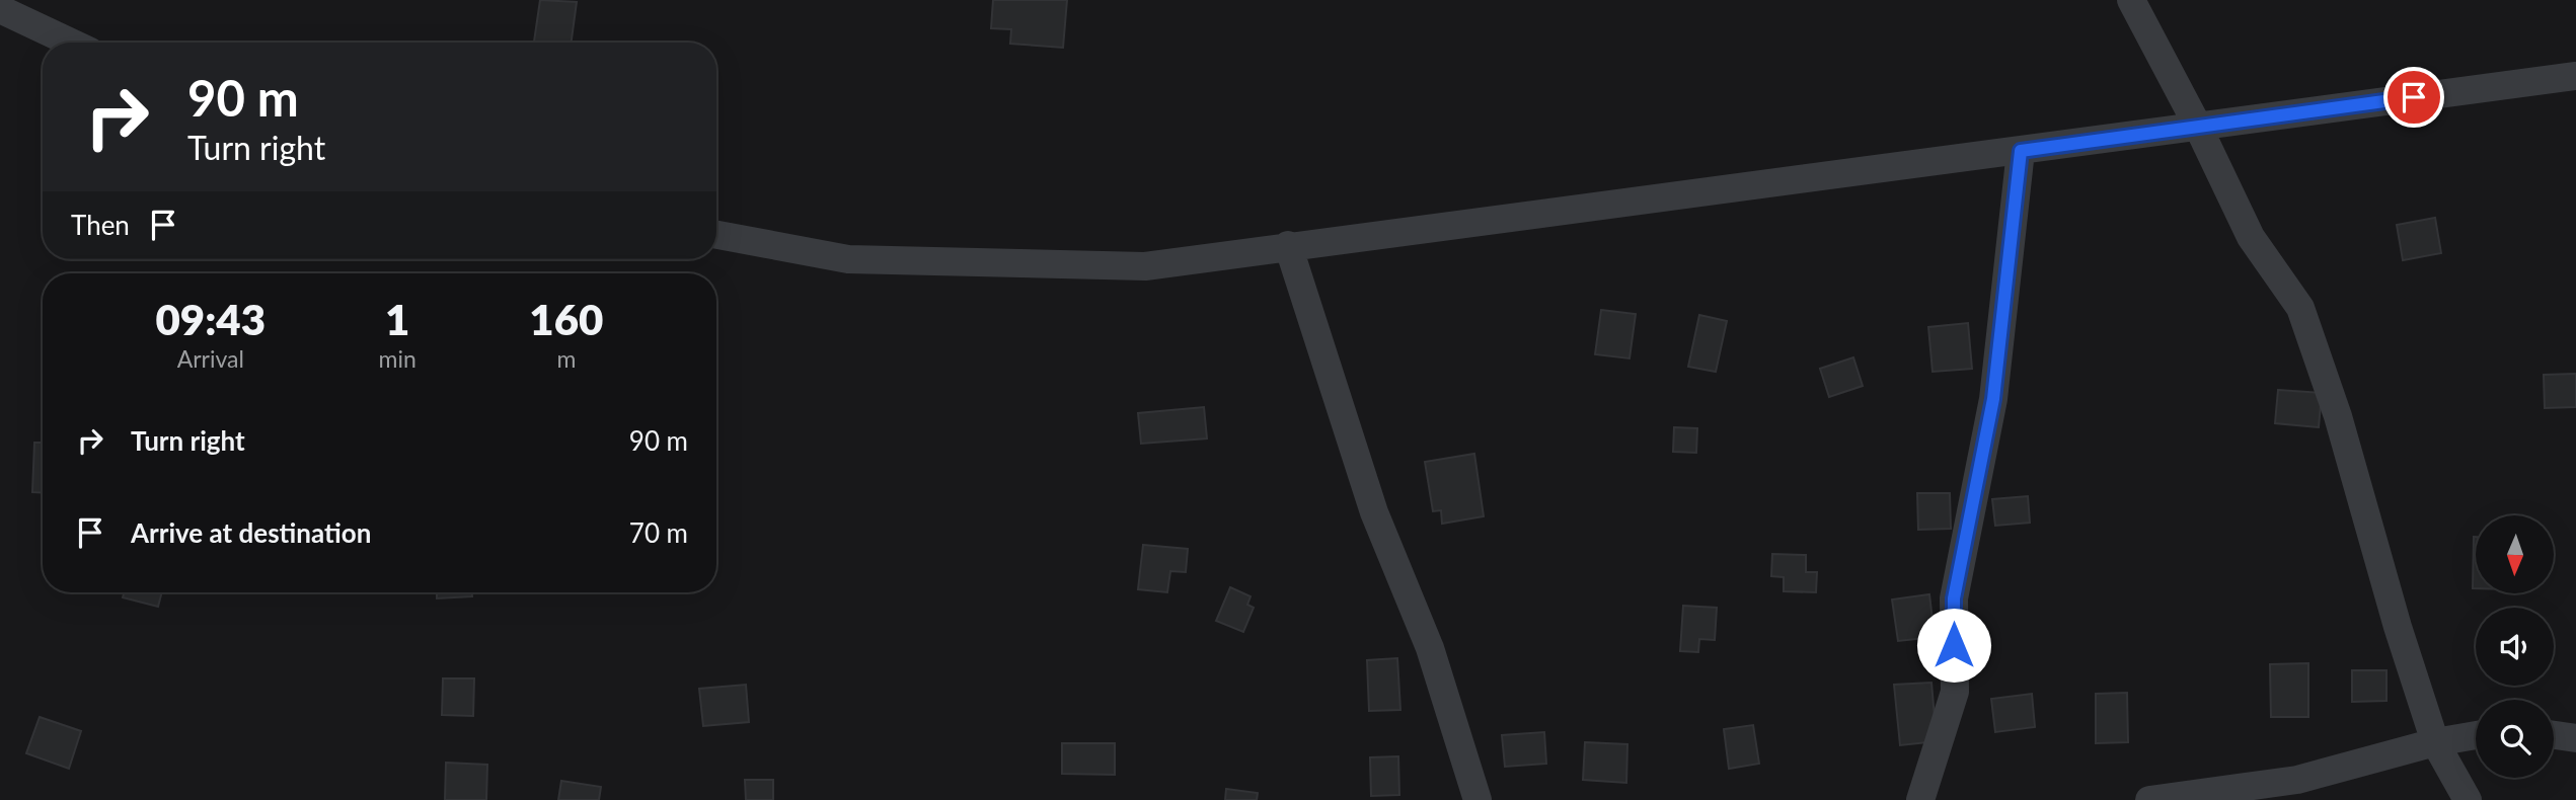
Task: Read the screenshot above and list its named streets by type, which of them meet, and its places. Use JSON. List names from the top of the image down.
{
  "north": "bottom",
  "page": {
    "turn": ["90 m", "Turn right"],
    "then": "Then",
    "eta": [
      "09:43",
      "Arrival",
      "1",
      "min",
      "160",
      "m"
    ],
    "list": [
      {
        "name": "Turn right",
        "value": "90 m"
      },
      {
        "name": "Arrive at destination",
        "value": "70 m"
      }
    ]
  }
}
